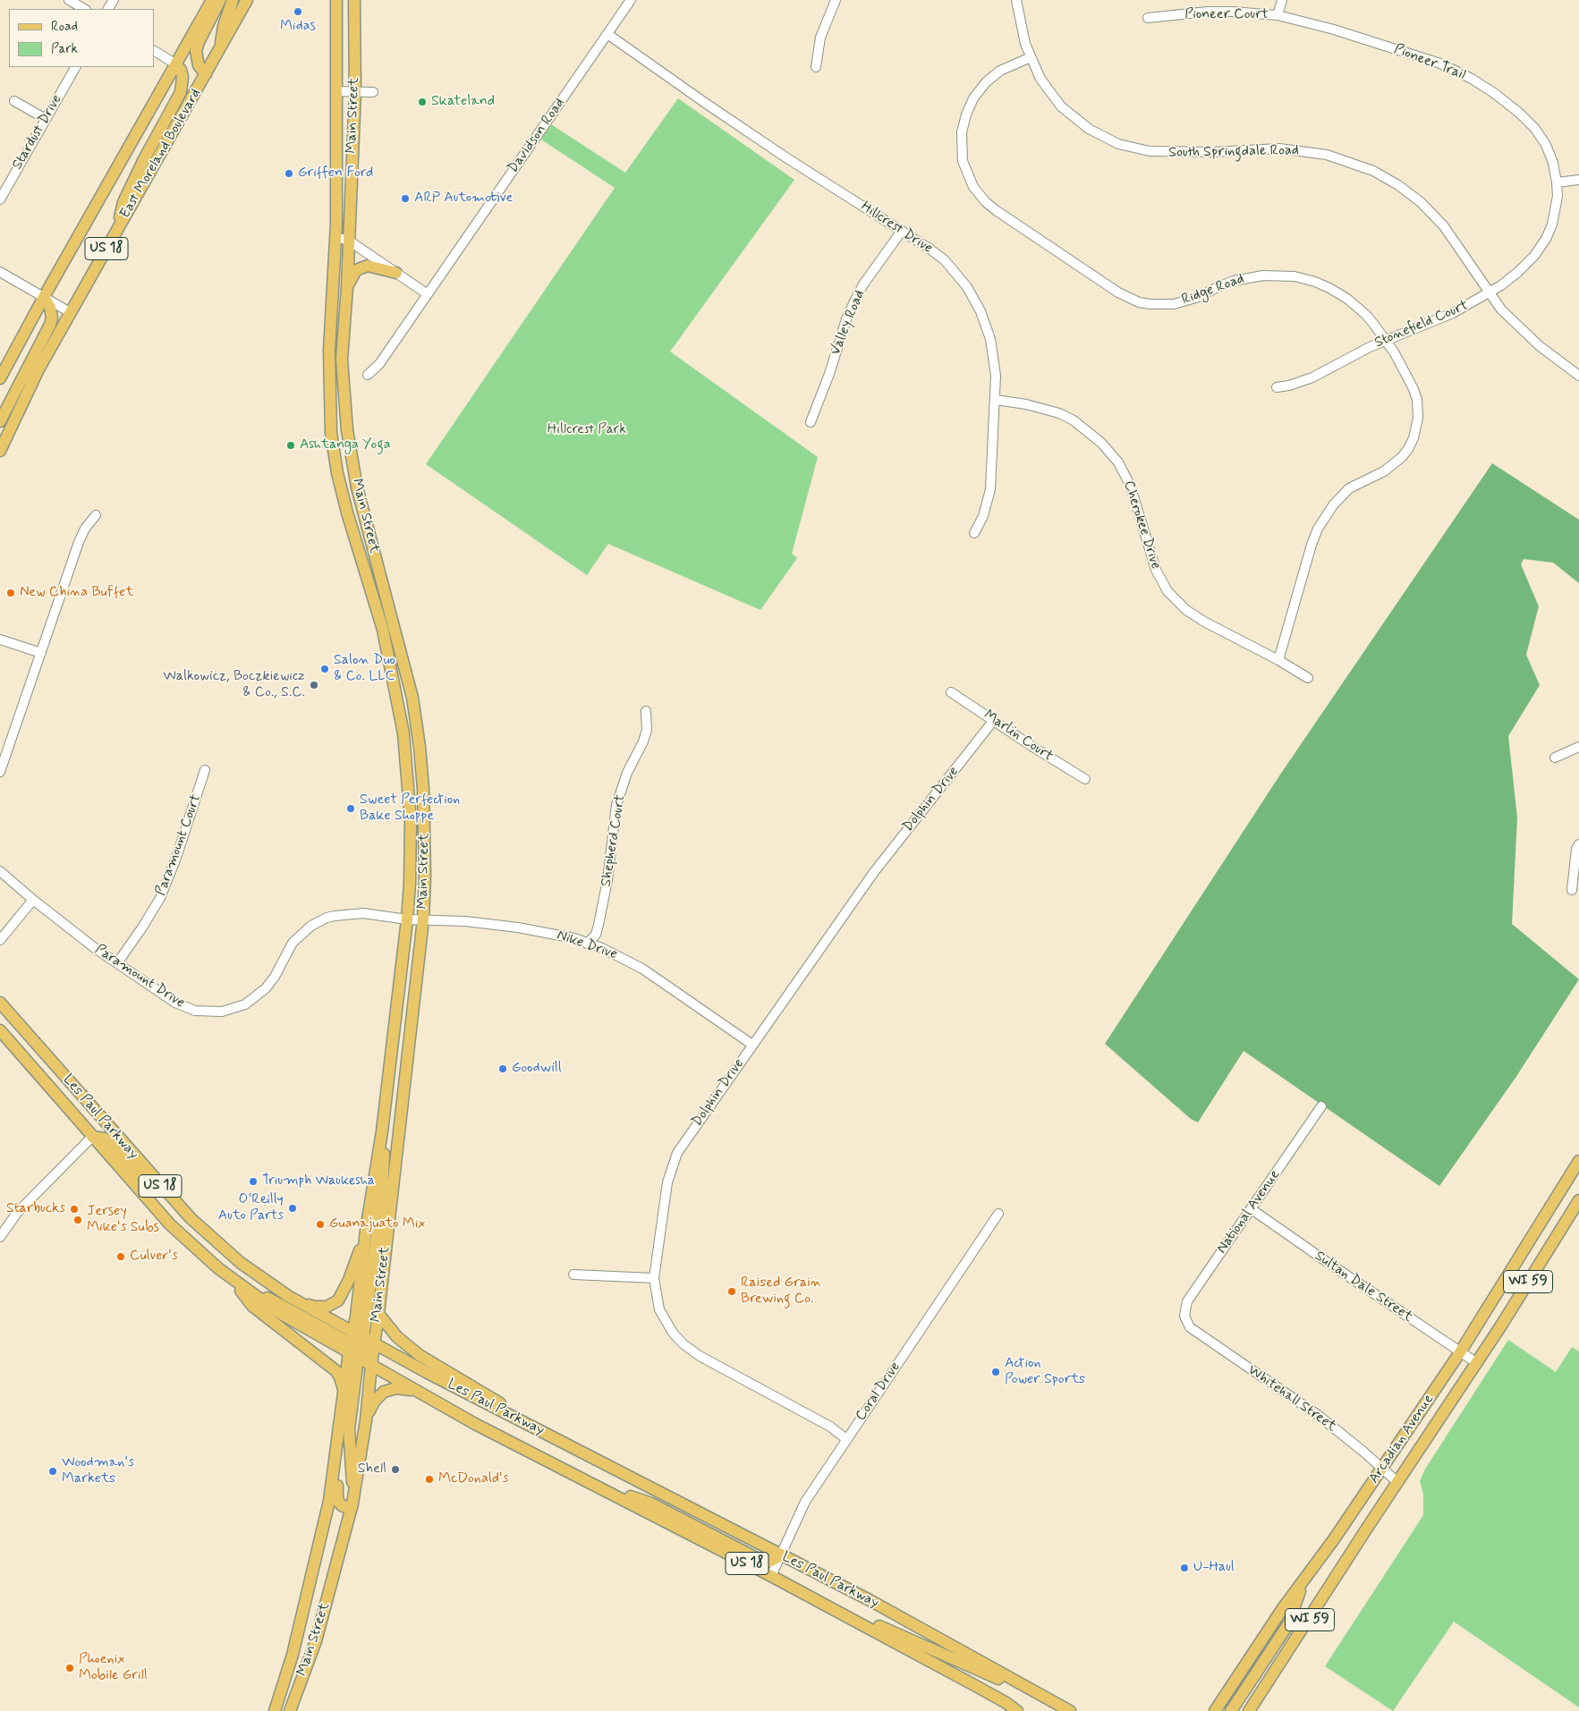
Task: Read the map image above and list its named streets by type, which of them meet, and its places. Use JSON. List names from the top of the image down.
{
  "streets": {
    "main road": [
      "Main Street",
      "East Moreland Boulevard",
      "US 18",
      "Les Paul Parkway",
      "WI 59",
      "Arcadian Avenue"
    ],
    "street": [
      "Pioneer Court",
      "Pioneer Trail",
      "Stardust Drive",
      "Davidson Road",
      "South Springdale Road",
      "Hillcrest Drive",
      "Ridge Road",
      "Valley Road",
      "Stonefield Court",
      "Cherokee Drive",
      "Marlin Court",
      "Dolphin Drive",
      "Shepherd Court",
      "Paramount Court",
      "Nike Drive",
      "Paramount Drive",
      "National Avenue",
      "Sultan Dale Street",
      "Coral Drive",
      "Whitehall Street"
    ]
  },
  "crossings": [
    ["Pioneer Court", "Pioneer Trail"],
    ["Pioneer Trail", "Stonefield Court"],
    ["Main Street", "Nike Drive"],
    ["Main Street", "Paramount Drive"],
    ["Main Street", "Les Paul Parkway"],
    ["Davidson Road", "Hillcrest Drive"],
    ["South Springdale Road", "Ridge Road"],
    ["South Springdale Road", "Stonefield Court"],
    ["Hillcrest Drive", "Valley Road"],
    ["Hillcrest Drive", "Cherokee Drive"],
    ["Ridge Road", "Stonefield Court"],
    ["Ridge Road", "Cherokee Drive"],
    ["Marlin Court", "Dolphin Drive"],
    ["Dolphin Drive", "Nike Drive"],
    ["Dolphin Drive", "Coral Drive"],
    ["Shepherd Court", "Nike Drive"],
    ["Paramount Court", "Paramount Drive"],
    ["Nike Drive", "Paramount Drive"],
    ["Les Paul Parkway", "Coral Drive"],
    ["National Avenue", "Sultan Dale Street"],
    ["National Avenue", "Whitehall Street"],
    ["WI 59", "Sultan Dale Street"],
    ["WI 59", "Arcadian Avenue"],
    ["Sultan Dale Street", "Arcadian Avenue"],
    ["Whitehall Street", "Arcadian Avenue"]
  ],
  "parks": ["Hillcrest Park"],
  "places": [
    "Midas",
    "Skateland",
    "Griffen Ford",
    "ARP Automotive",
    "Ashtanga Yoga",
    "New China Buffet",
    "Salon Duo & Co. LLC",
    "Walkowicz, Boczkiewicz & Co., S.C.",
    "Sweet Perfection Bake Shoppe",
    "Goodwill",
    "Triumph Waukesha",
    "O'Reilly Auto Parts",
    "Starbucks",
    "Jersey Mike's Subs",
    "Guanajuato Mix",
    "Culver's",
    "Raised Grain Brewing Co.",
    "Action Power Sports",
    "Shell",
    "Woodman's Markets",
    "McDonald's",
    "U-Haul",
    "Phoenix Mobile Grill"
  ],
  "legend": ["Road", "Park"]
}
